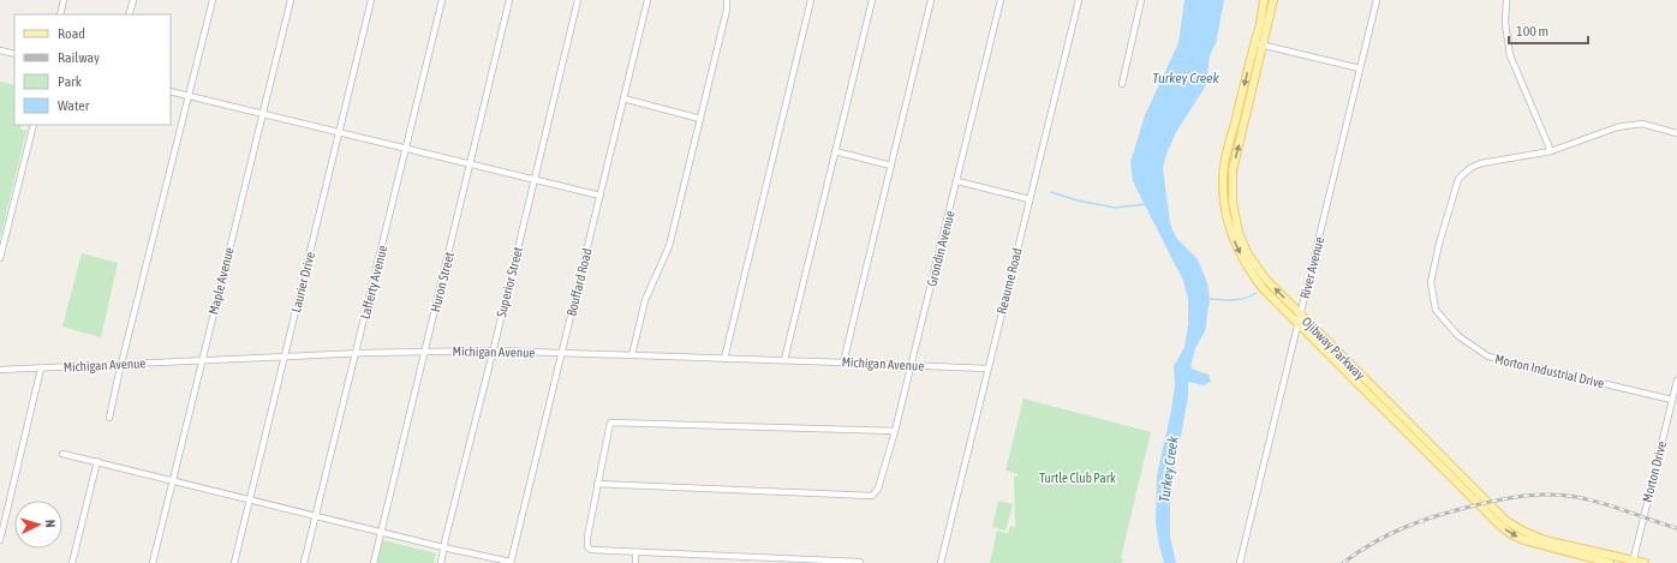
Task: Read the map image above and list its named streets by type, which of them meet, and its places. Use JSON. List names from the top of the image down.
{
  "streets": {
    "main road": ["Ojibway Parkway"],
    "street": [
      "Grondin Avenue",
      "River Avenue",
      "Maple Avenue",
      "Reaume Road",
      "Laurier Drive",
      "Lafferty Avenue",
      "Huron Street",
      "Superior Street",
      "Bouffard Road",
      "Michigan Avenue",
      "Morton Industrial Drive",
      "Morton Drive"
    ]
  },
  "crossings": [
    ["Grondin Avenue", "Michigan Avenue"],
    ["River Avenue", "Ojibway Parkway"],
    ["Maple Avenue", "Michigan Avenue"],
    ["Reaume Road", "Michigan Avenue"],
    ["Laurier Drive", "Michigan Avenue"],
    ["Lafferty Avenue", "Michigan Avenue"],
    ["Huron Street", "Michigan Avenue"],
    ["Superior Street", "Michigan Avenue"],
    ["Bouffard Road", "Michigan Avenue"],
    ["Ojibway Parkway", "Morton Drive"],
    ["Morton Industrial Drive", "Morton Drive"]
  ],
  "water": ["Turkey Creek"],
  "parks": ["Turtle Club Park"],
  "legend": [
    "Road",
    "Railway",
    "Park",
    "Water"
  ],
  "scale_bar": "100 m",
  "north": "right"
}
